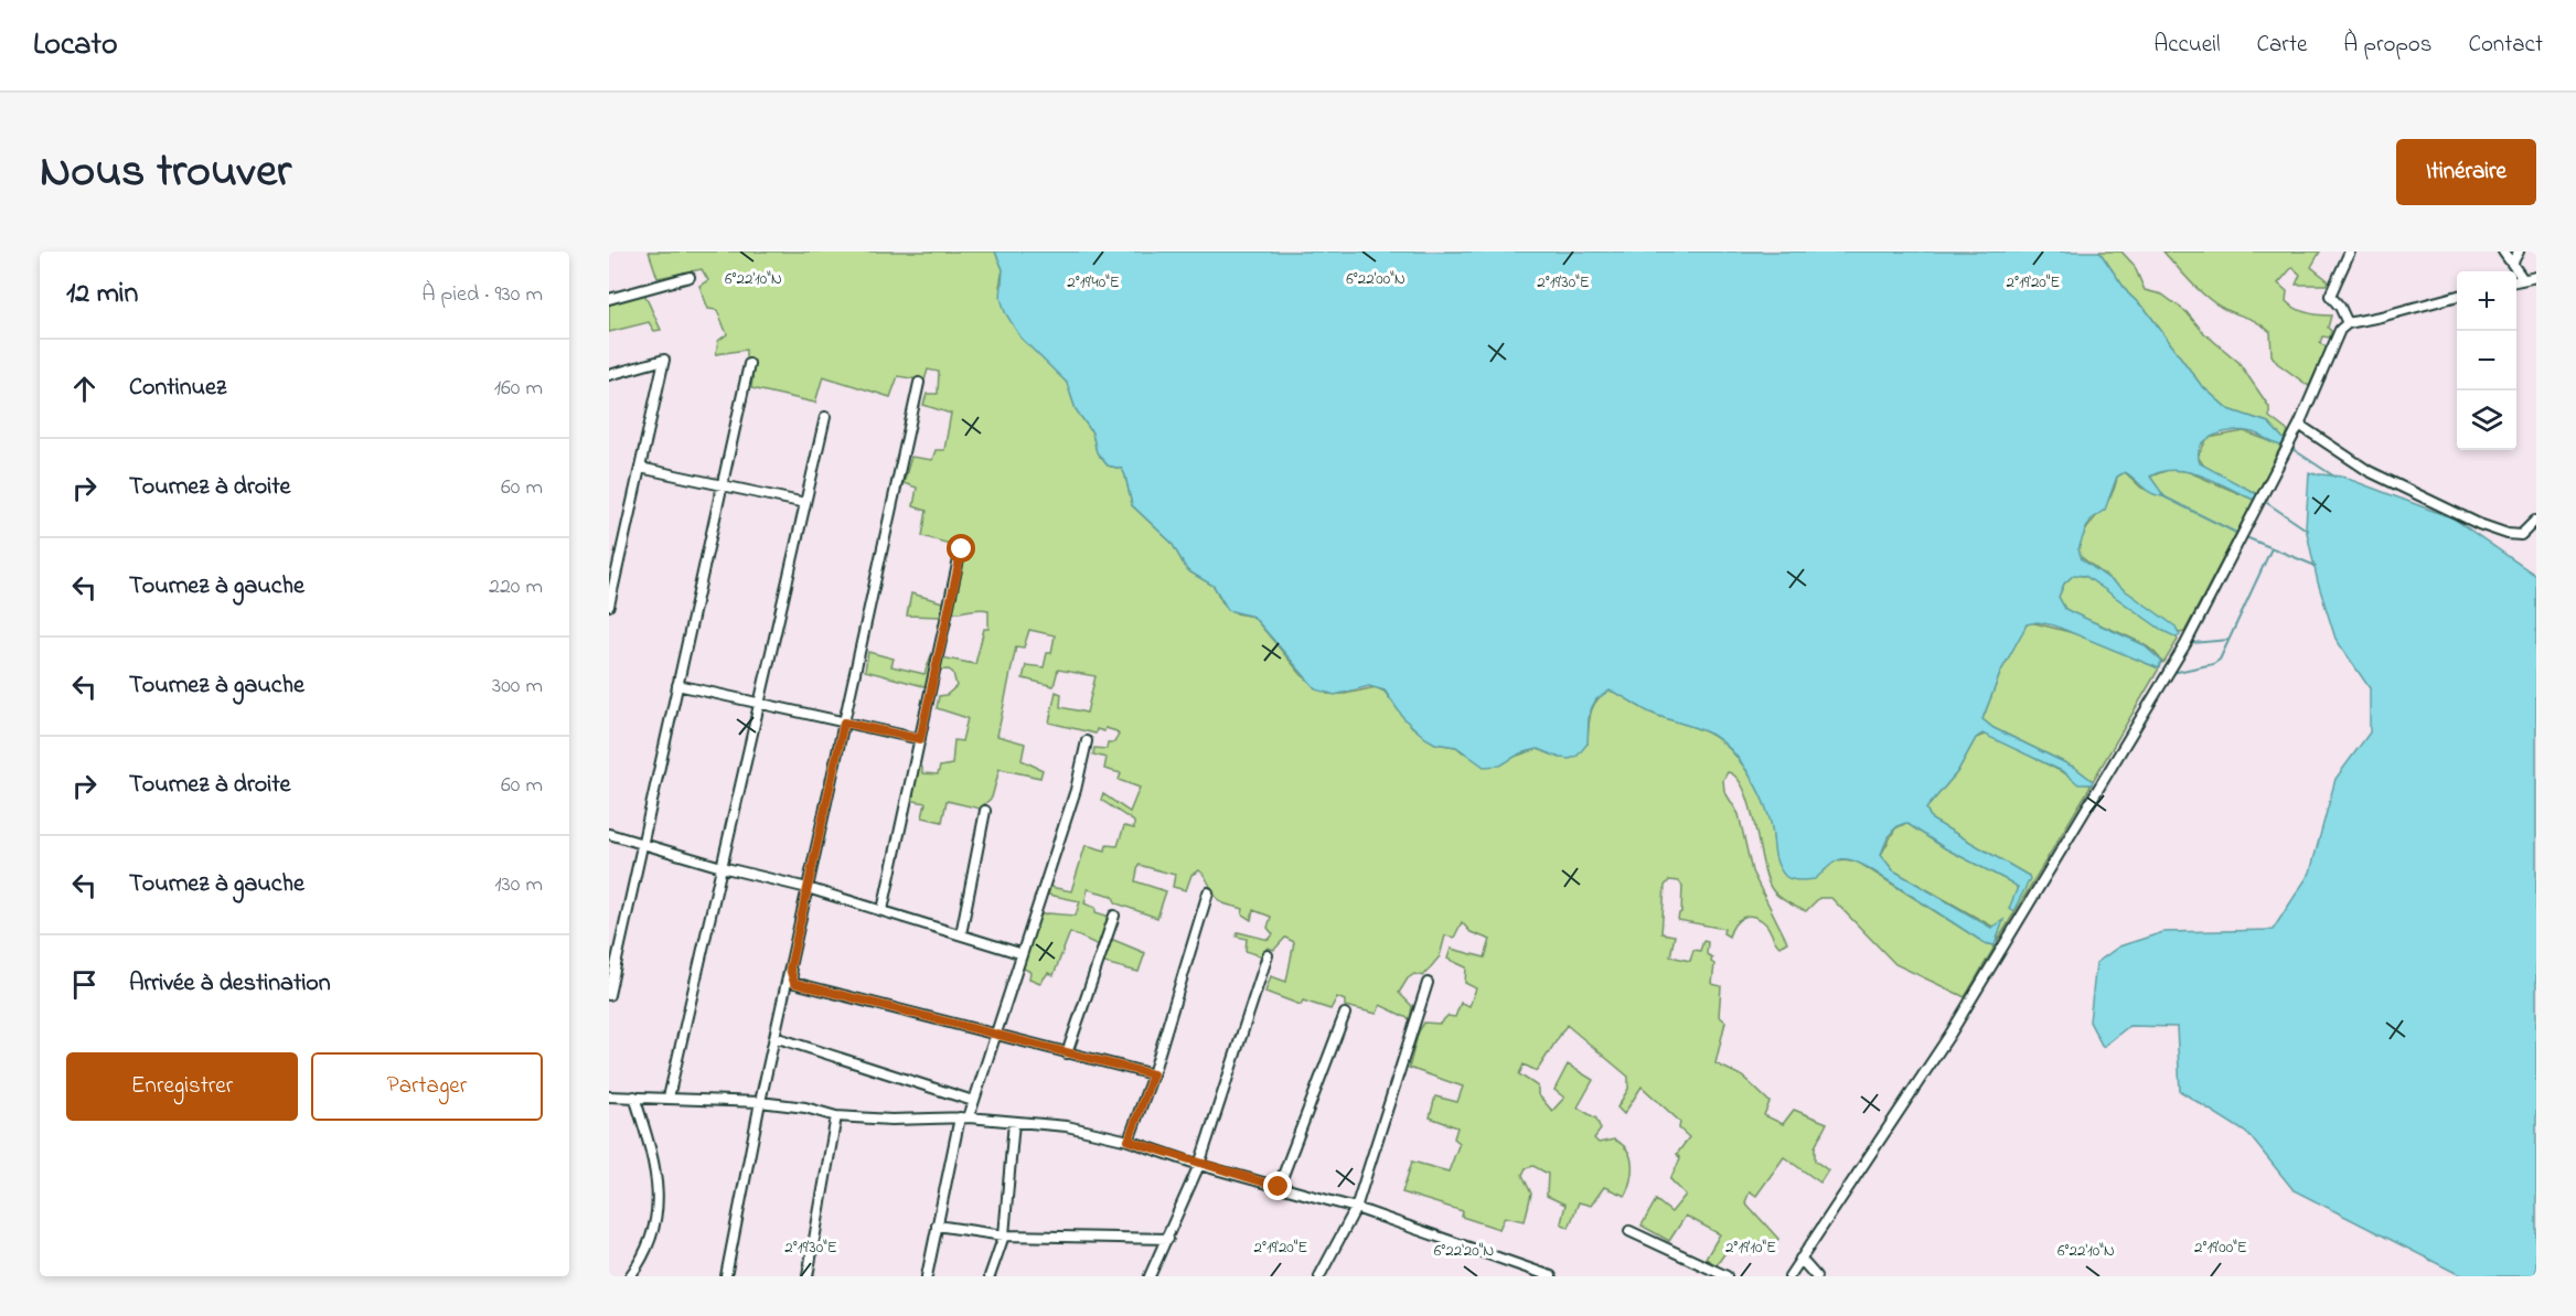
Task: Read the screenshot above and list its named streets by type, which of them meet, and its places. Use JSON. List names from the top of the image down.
{
  "page": {
    "header": "Locato",
    "nav": [
      "Accueil",
      "Carte",
      "À propos",
      "Contact"
    ],
    "title": "Nous trouver",
    "buttons": [
      "Itinéraire",
      ["Enregistrer", "Partager"]
    ],
    "heading": ["12 min", "À pied · 930 m"],
    "map_buttons": ["+", "−"],
    "list": [
      ["Continuez", "160 m"],
      ["Tournez à droite", "60 m"],
      ["Tournez à gauche", "220 m"],
      ["Tournez à gauche", "300 m"],
      ["Tournez à droite", "60 m"],
      ["Tournez à gauche", "130 m"],
      "Arrivée à destination"
    ]
  },
  "coordinates": [
    "6°22'10\"N",
    "6°22'00\"N",
    "2°19'40\"E",
    "2°19'30\"E",
    "2°19'20\"E",
    "2°19'10\"E",
    "2°19'00\"E",
    "6°22'20\"N"
  ]
}
